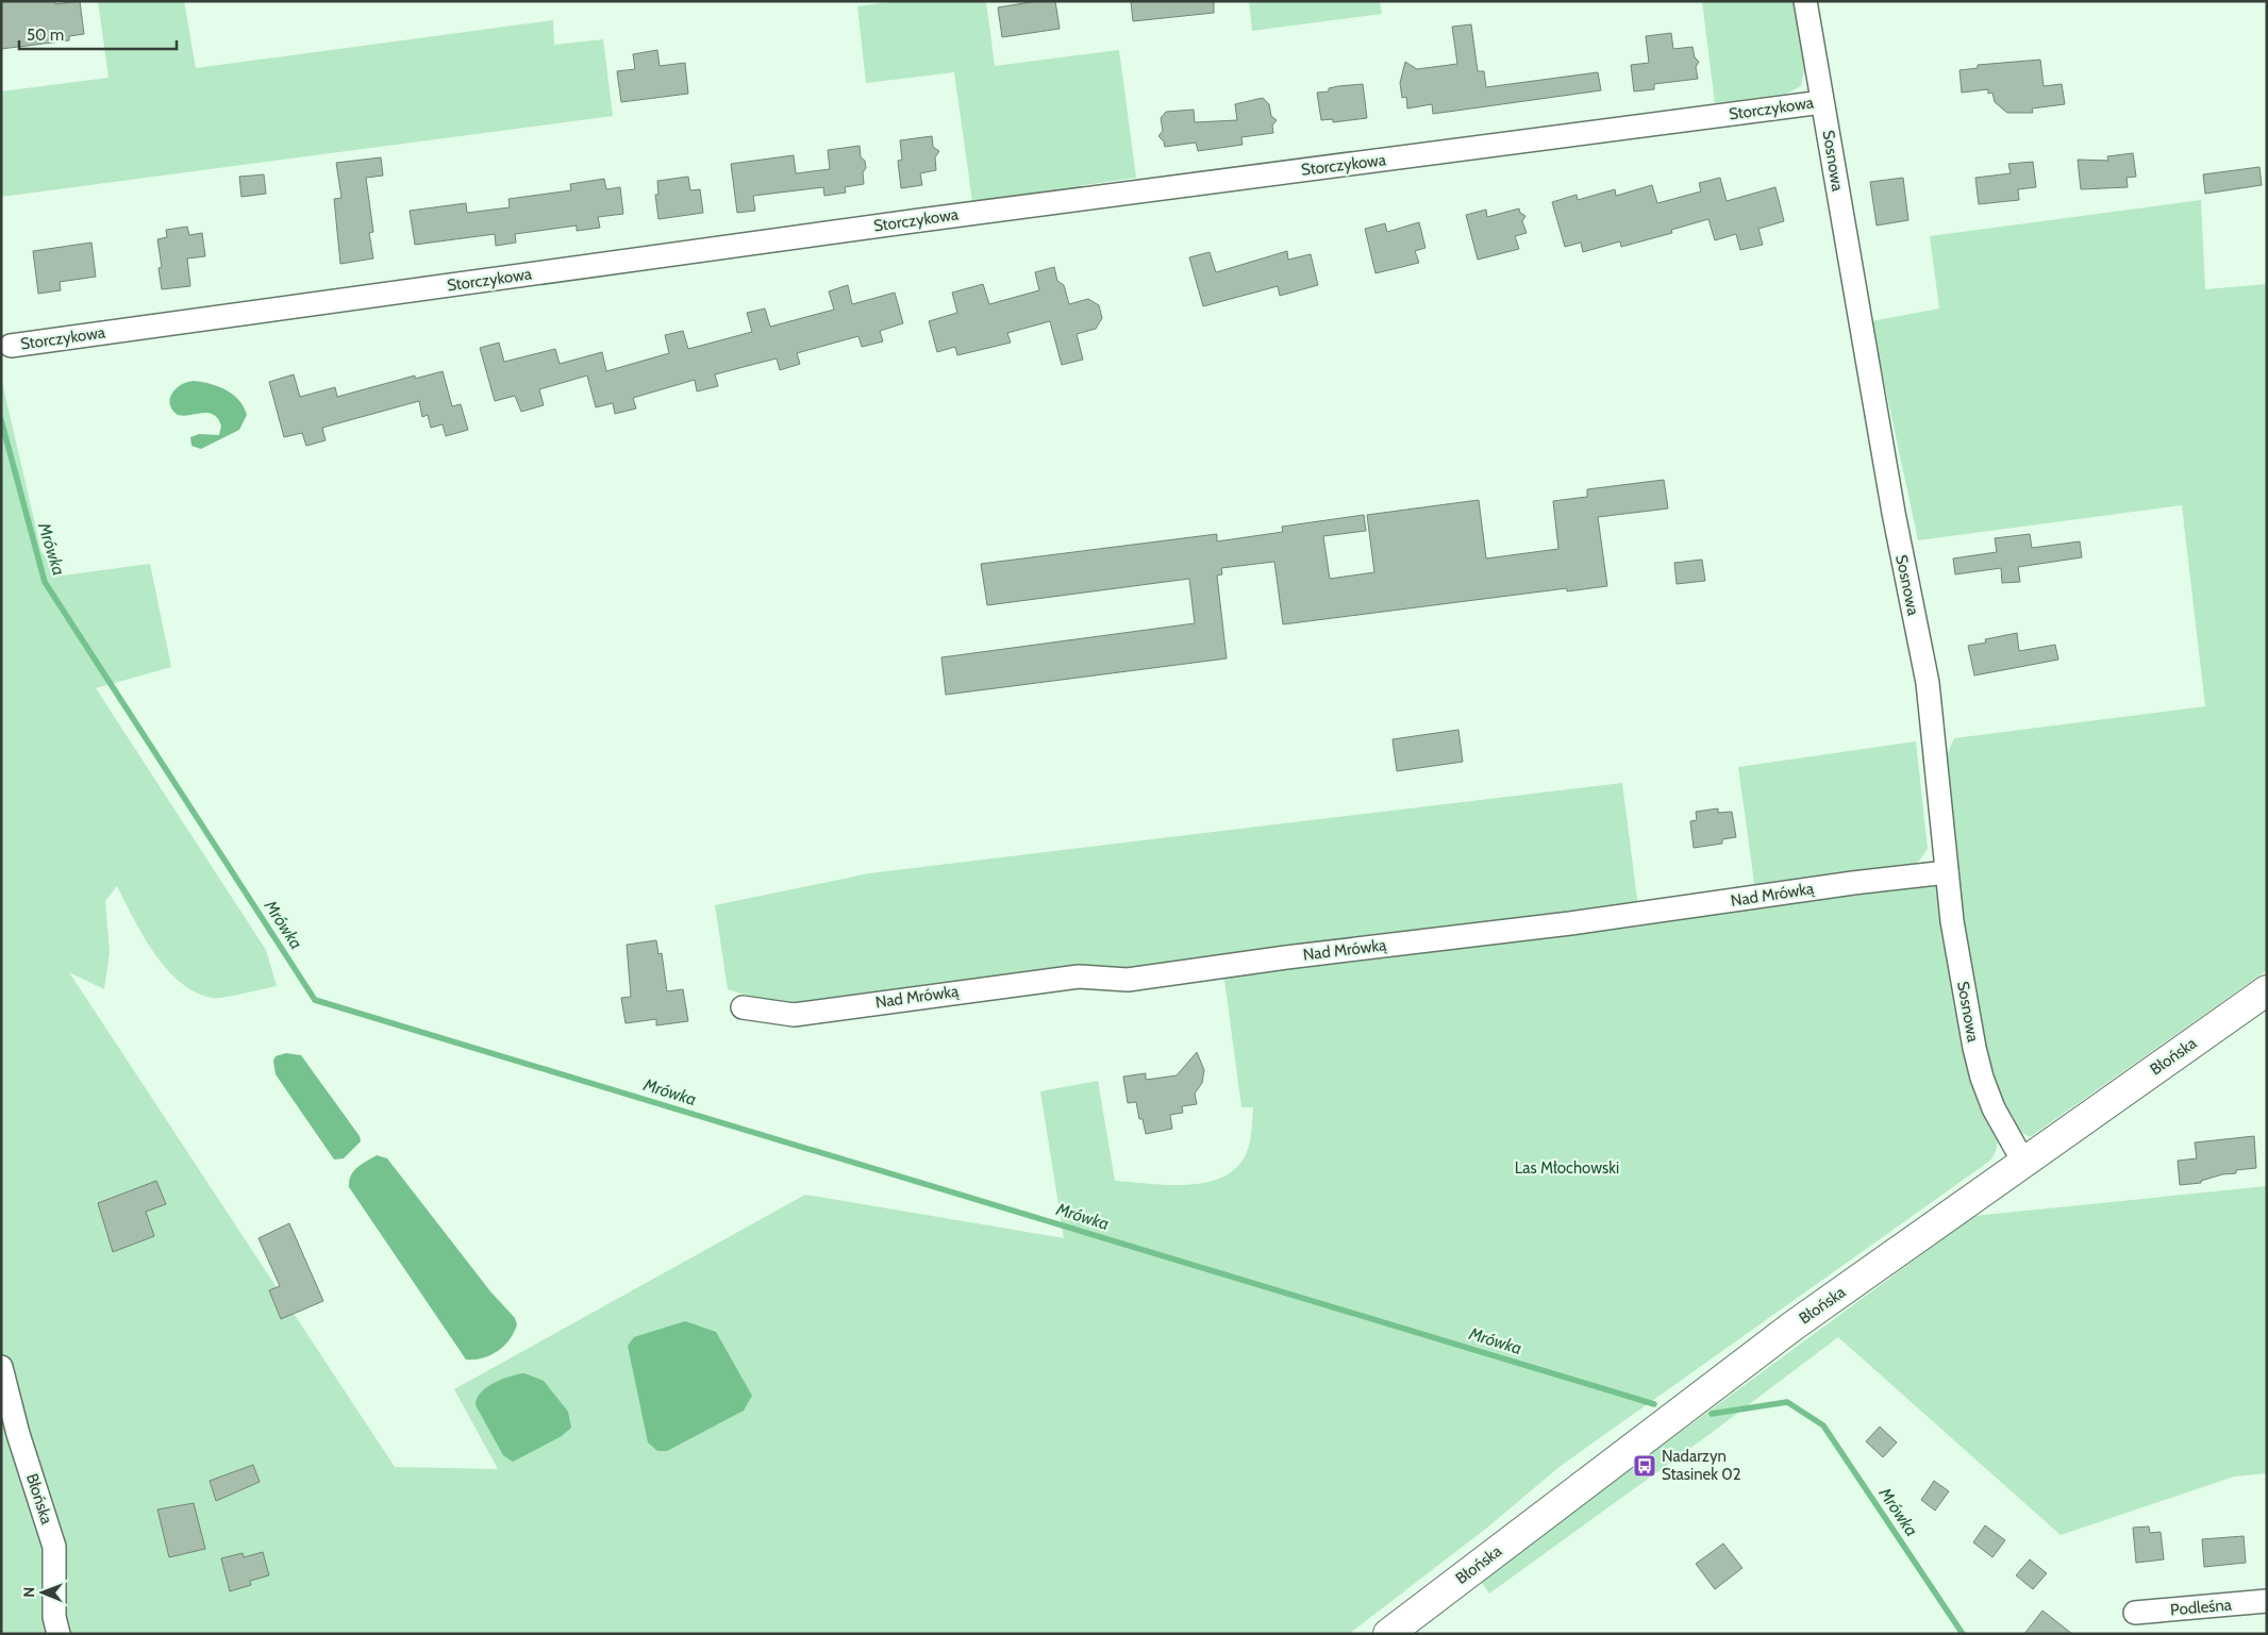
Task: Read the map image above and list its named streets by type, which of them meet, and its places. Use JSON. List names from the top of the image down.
{
  "streets": {
    "main road": ["Błońska"],
    "street": [
      "Storczykowa",
      "Sosnowa",
      "Nad Mrówką",
      "Podleśna"
    ]
  },
  "crossings": [
    ["Storczykowa", "Sosnowa"],
    ["Sosnowa", "Nad Mrówką"],
    ["Sosnowa", "Błońska"]
  ],
  "water": ["Mrówka"],
  "parks": ["Las Młochowski"],
  "places": {
    "bus stop": ["Nadarzyn Stasinek 02"]
  },
  "scale_bar": "50 m",
  "north": "left"
}
